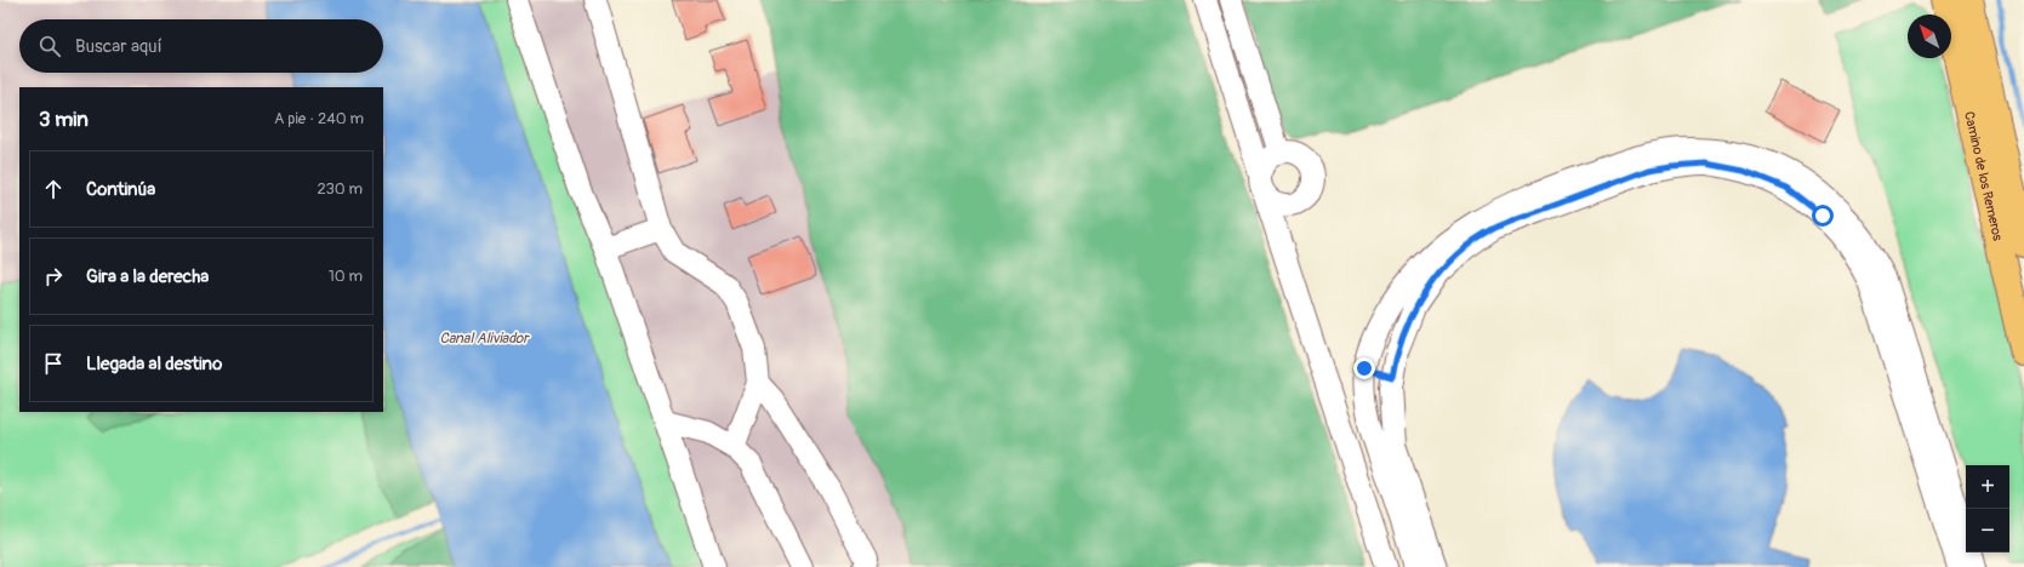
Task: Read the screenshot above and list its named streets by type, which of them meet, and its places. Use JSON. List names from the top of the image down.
{
  "streets": {
    "main road": ["Camino de los Remeros"]
  },
  "water": ["Canal Aliviador"],
  "north": "top left",
  "page": {
    "search": "Buscar aquí",
    "heading": ["3 min", "A pie · 240 m"],
    "list": [
      ["Continúa", "230 m"],
      ["Gira a la derecha", "10 m"],
      "Llegada al destino"
    ],
    "map_buttons": ["+", "−"]
  }
}
